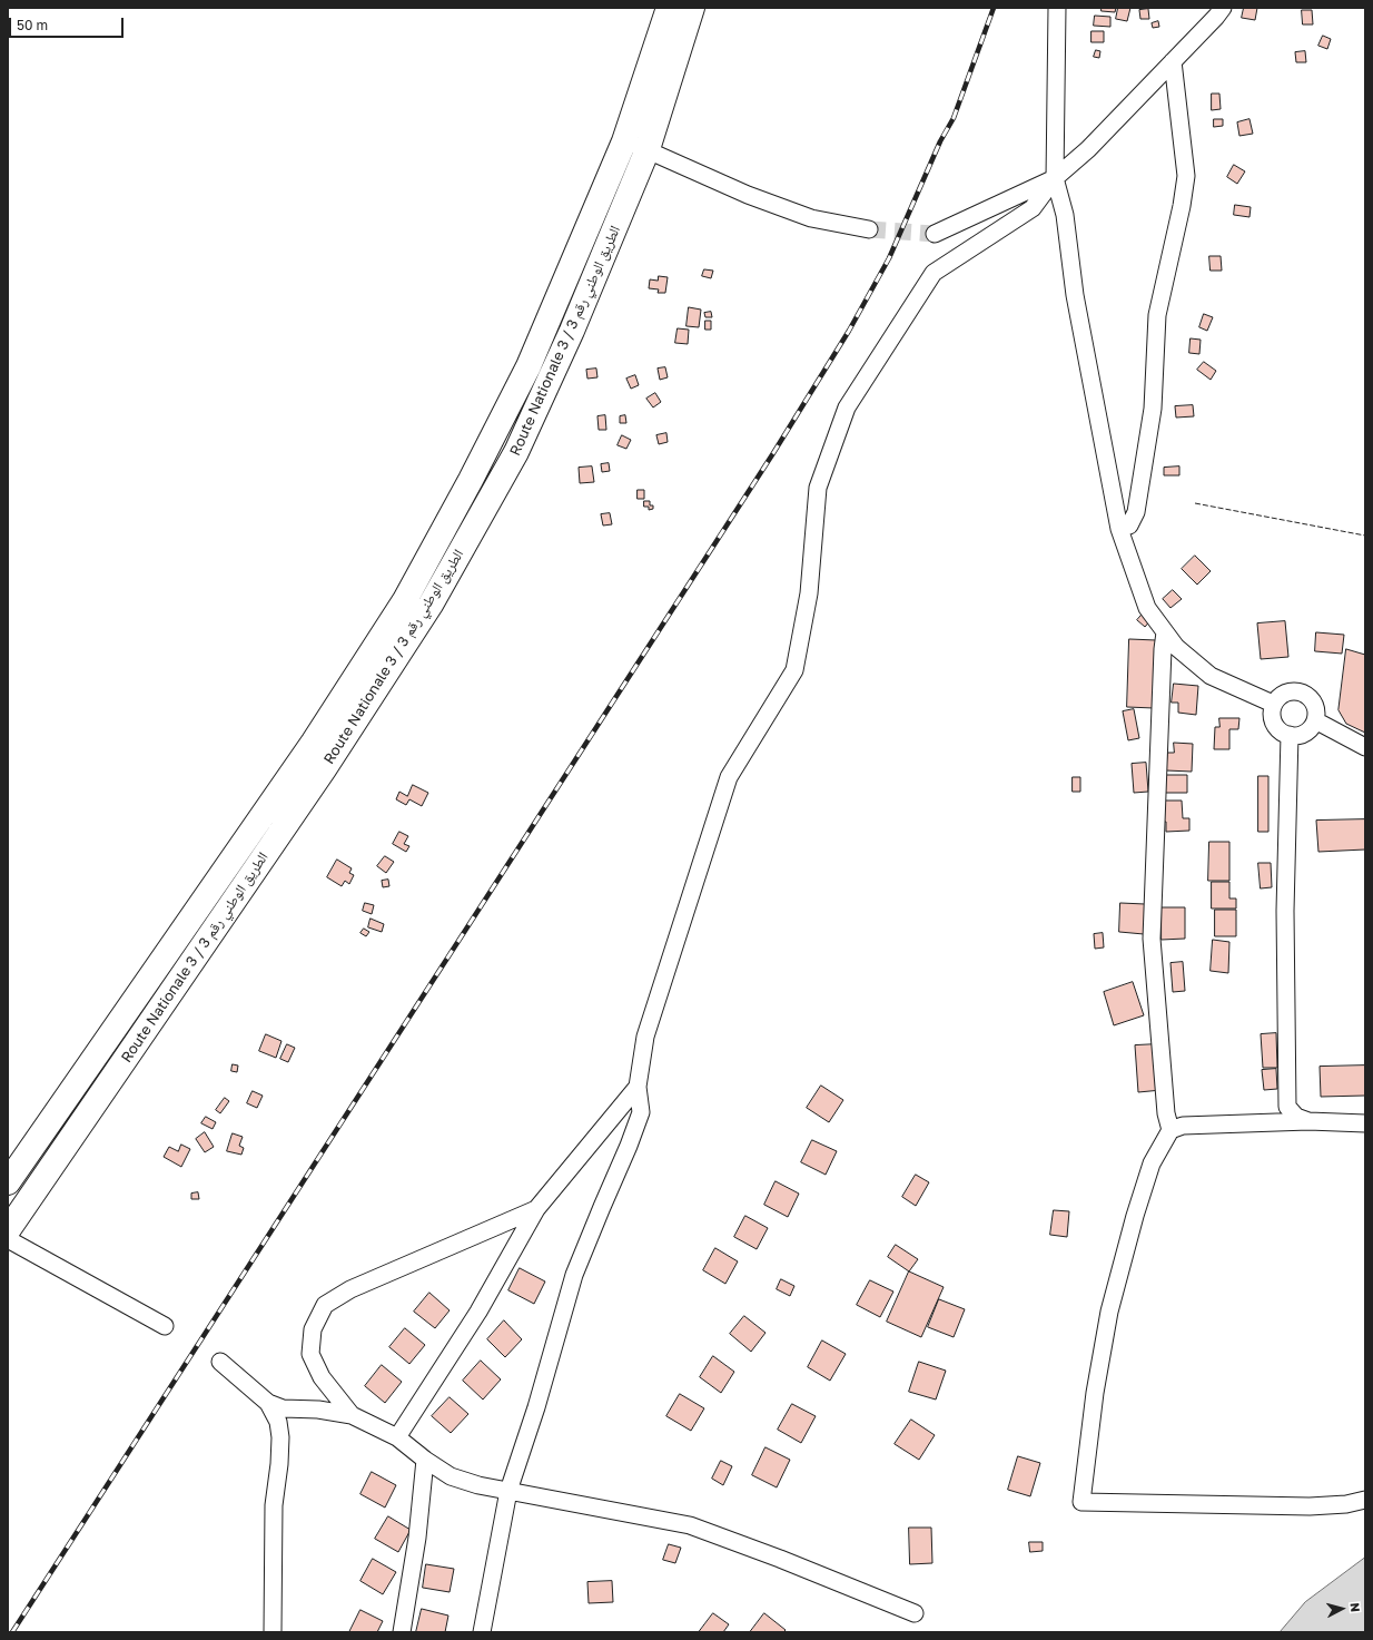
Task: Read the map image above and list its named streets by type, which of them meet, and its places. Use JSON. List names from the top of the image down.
{
  "streets": {
    "highway": ["Route Nationale 3 / الطريق الوطني رقم 3"]
  },
  "scale_bar": "50 m",
  "north": "right"
}
